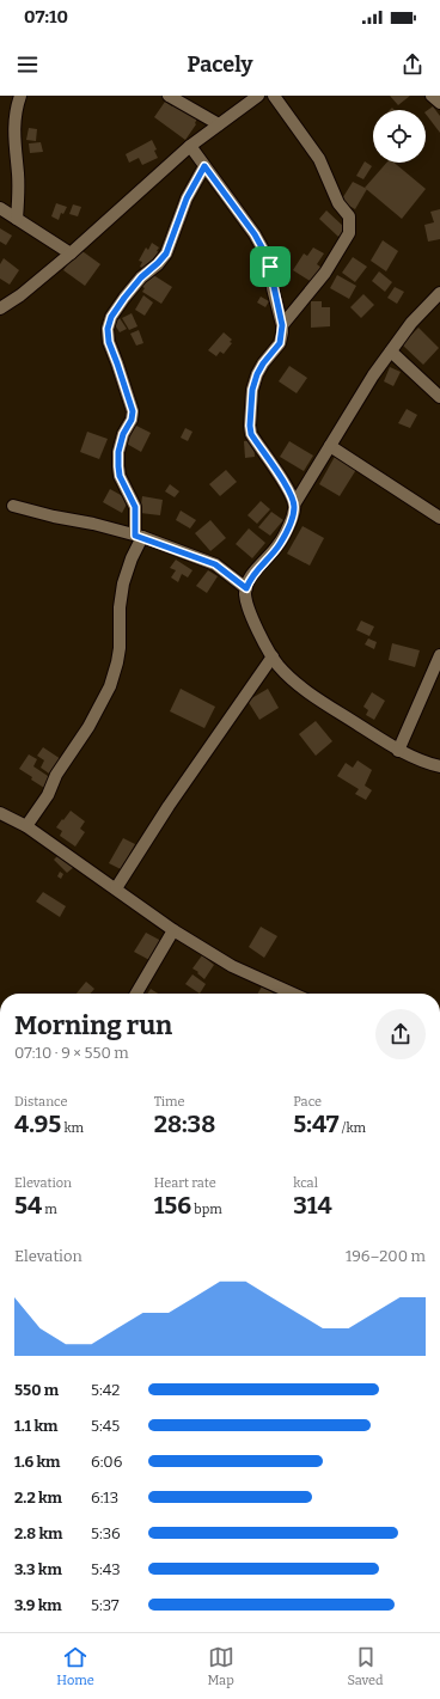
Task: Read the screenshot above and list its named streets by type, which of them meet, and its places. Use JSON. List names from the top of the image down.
{
  "page": {
    "status": "07:10",
    "header": "Pacely",
    "heading": ["Morning run", "07:10 · 9 × 550 m"],
    "stats": [
      ["Distance", "4.95 km"],
      ["Time", "28:38"],
      ["Pace", "5:47 /km"],
      ["Elevation", "54 m"],
      ["Heart rate", "156 bpm"],
      ["kcal", "314"]
    ],
    "chart": ["Elevation", "196–200 m"],
    "list": [
      {
        "name": "550 m",
        "note": "5:42"
      },
      {
        "name": "1.1 km",
        "note": "5:45"
      },
      {
        "name": "1.6 km",
        "note": "6:06"
      },
      {
        "name": "2.2 km",
        "note": "6:13"
      },
      {
        "name": "2.8 km",
        "note": "5:36"
      },
      {
        "name": "3.3 km",
        "note": "5:43"
      },
      {
        "name": "3.9 km",
        "note": "5:37"
      }
    ],
    "tabs": ["Home", "Map", "Saved"]
  }
}
